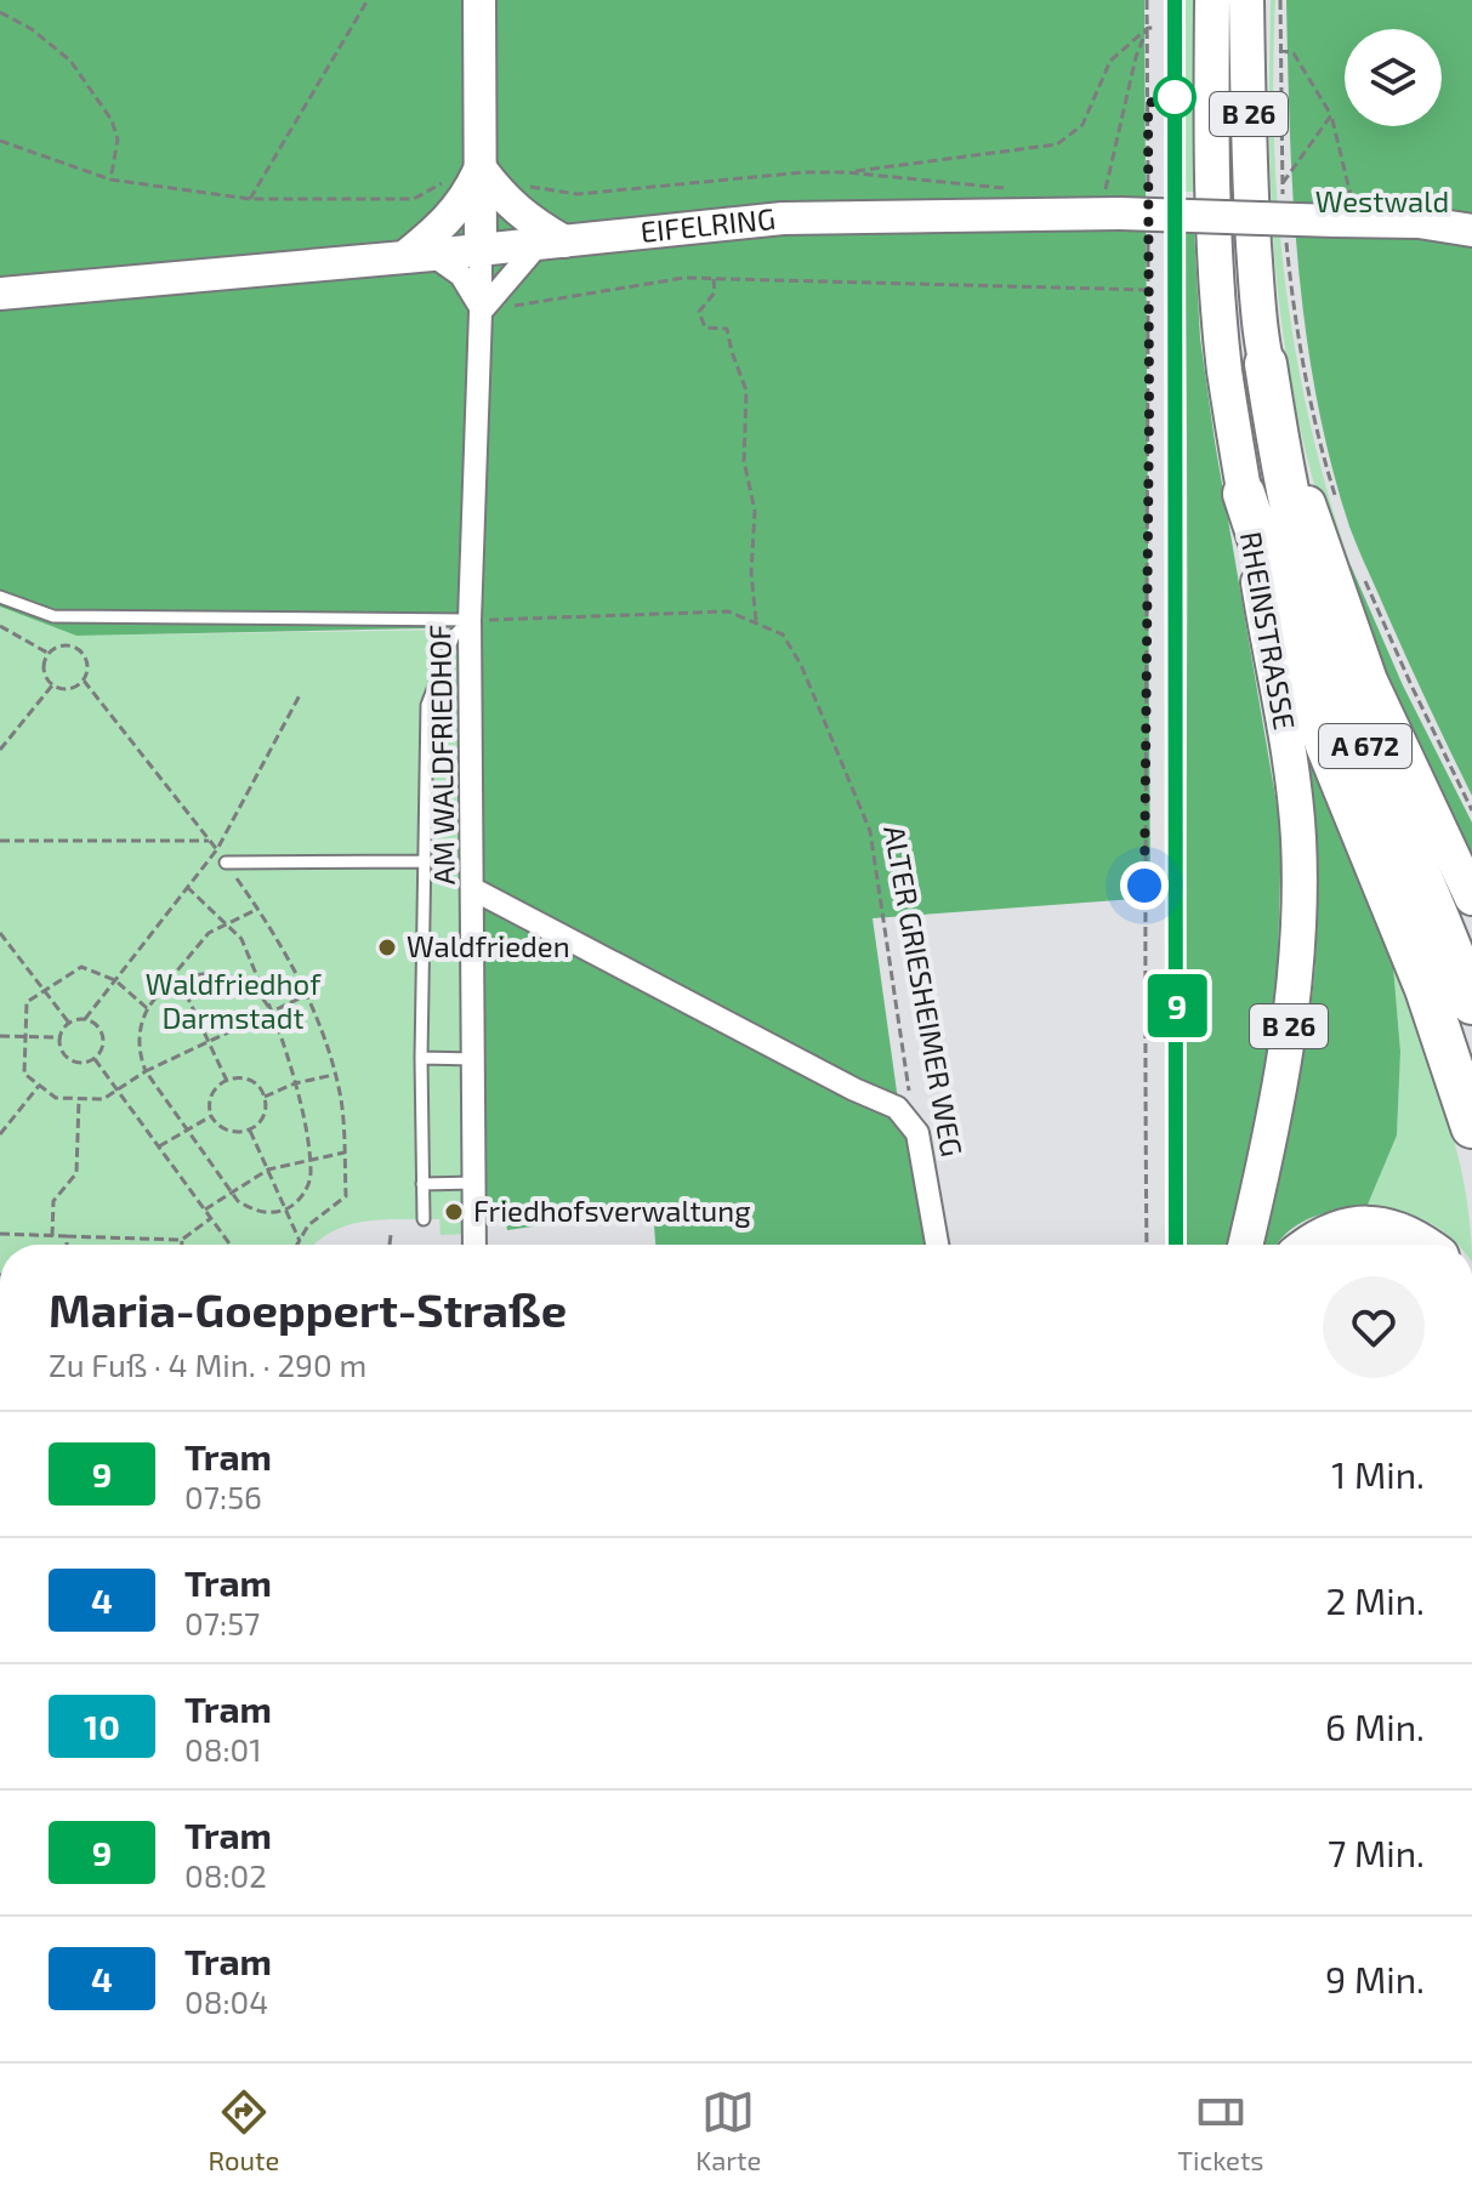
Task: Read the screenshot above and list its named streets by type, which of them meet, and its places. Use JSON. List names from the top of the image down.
{
  "streets": {
    "highway": ["A 672"],
    "main road": ["B 26", "EIFELRING", "RHEINSTRASSE"],
    "street": ["AM WALDFRIEDHOF", "ALTER GRIESHEIMER WEG"]
  },
  "crossings": [
    ["B 26", "A 672"],
    ["EIFELRING", "AM WALDFRIEDHOF"],
    ["RHEINSTRASSE", "A 672"]
  ],
  "parks": ["Westwald", "Waldfriedhof Darmstadt"],
  "places": ["Waldfrieden", "Friedhofsverwaltung"],
  "lines": ["tram line 9"],
  "page": {
    "on_map": "9",
    "heading": ["Maria-Goeppert-Straße", "Zu Fuß · 4 Min. · 290 m"],
    "list": [
      {
        "mark": "9",
        "name": "Tram",
        "note": "07:56",
        "value": "1 Min."
      },
      {
        "mark": "4",
        "name": "Tram",
        "note": "07:57",
        "value": "2 Min."
      },
      {
        "mark": "10",
        "name": "Tram",
        "note": "08:01",
        "value": "6 Min."
      },
      {
        "mark": "9",
        "name": "Tram",
        "note": "08:02",
        "value": "7 Min."
      },
      {
        "mark": "4",
        "name": "Tram",
        "note": "08:04",
        "value": "9 Min."
      }
    ],
    "tabs": ["Route", "Karte", "Tickets"]
  }
}
